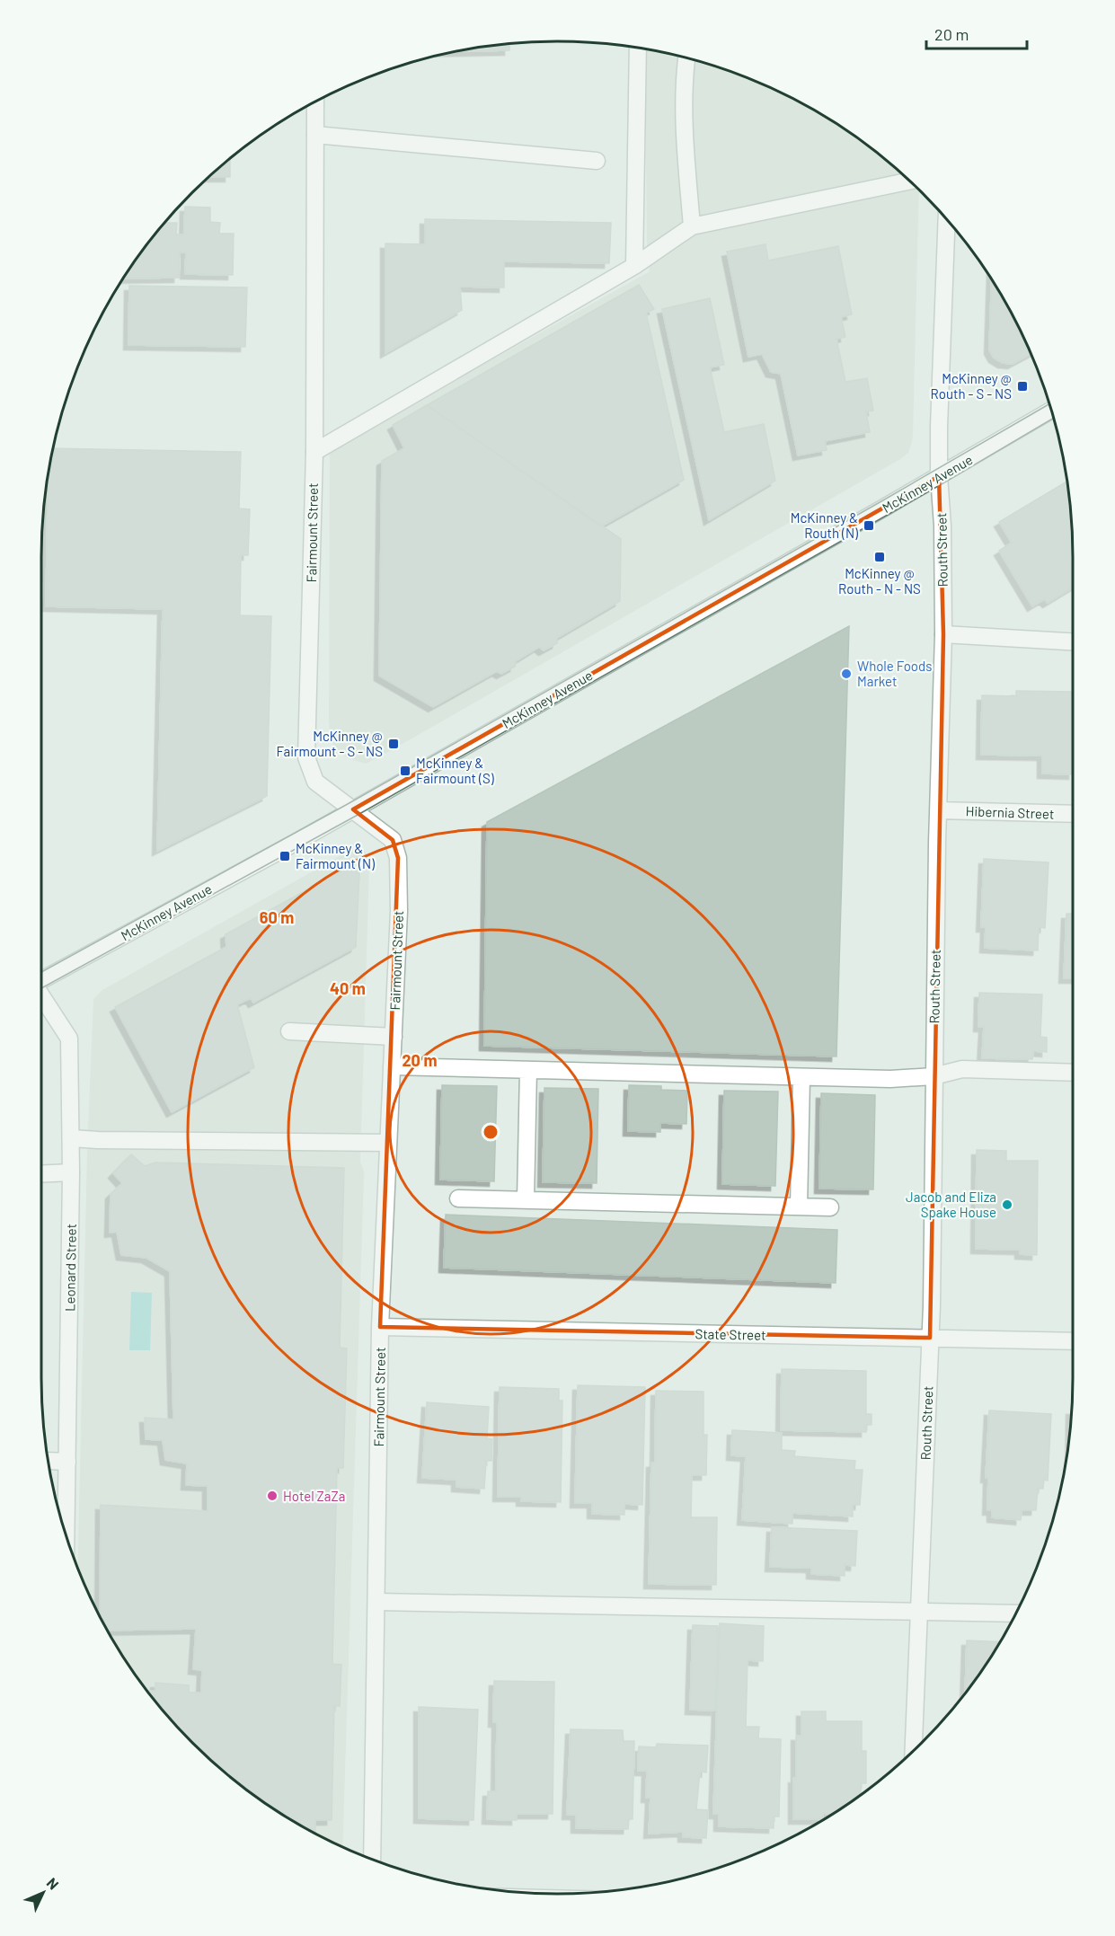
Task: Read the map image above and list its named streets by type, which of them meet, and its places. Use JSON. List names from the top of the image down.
{
  "streets": {
    "street": [
      "McKinney Avenue",
      "Fairmount Street",
      "Routh Street",
      "Hibernia Street",
      "Leonard Street",
      "State Street"
    ]
  },
  "crossings": [
    ["McKinney Avenue", "Fairmount Street"],
    ["McKinney Avenue", "Routh Street"],
    ["Fairmount Street", "State Street"],
    ["Routh Street", "Hibernia Street"],
    ["Routh Street", "State Street"]
  ],
  "places": {
    "transit": [
      "McKinney @ Routh - S - NS",
      "McKinney & Routh (N)",
      "McKinney @ Routh - N - NS",
      "McKinney @ Fairmount - S - NS",
      "McKinney & Fairmount (S)",
      "McKinney & Fairmount (N)"
    ],
    "other": ["Whole Foods Market", "Jacob and Eliza Spake House", "Hotel ZaZa"]
  },
  "scale_bar": "20 m",
  "north": "top right",
  "rings": ["60 m", "40 m", "20 m"]
}
